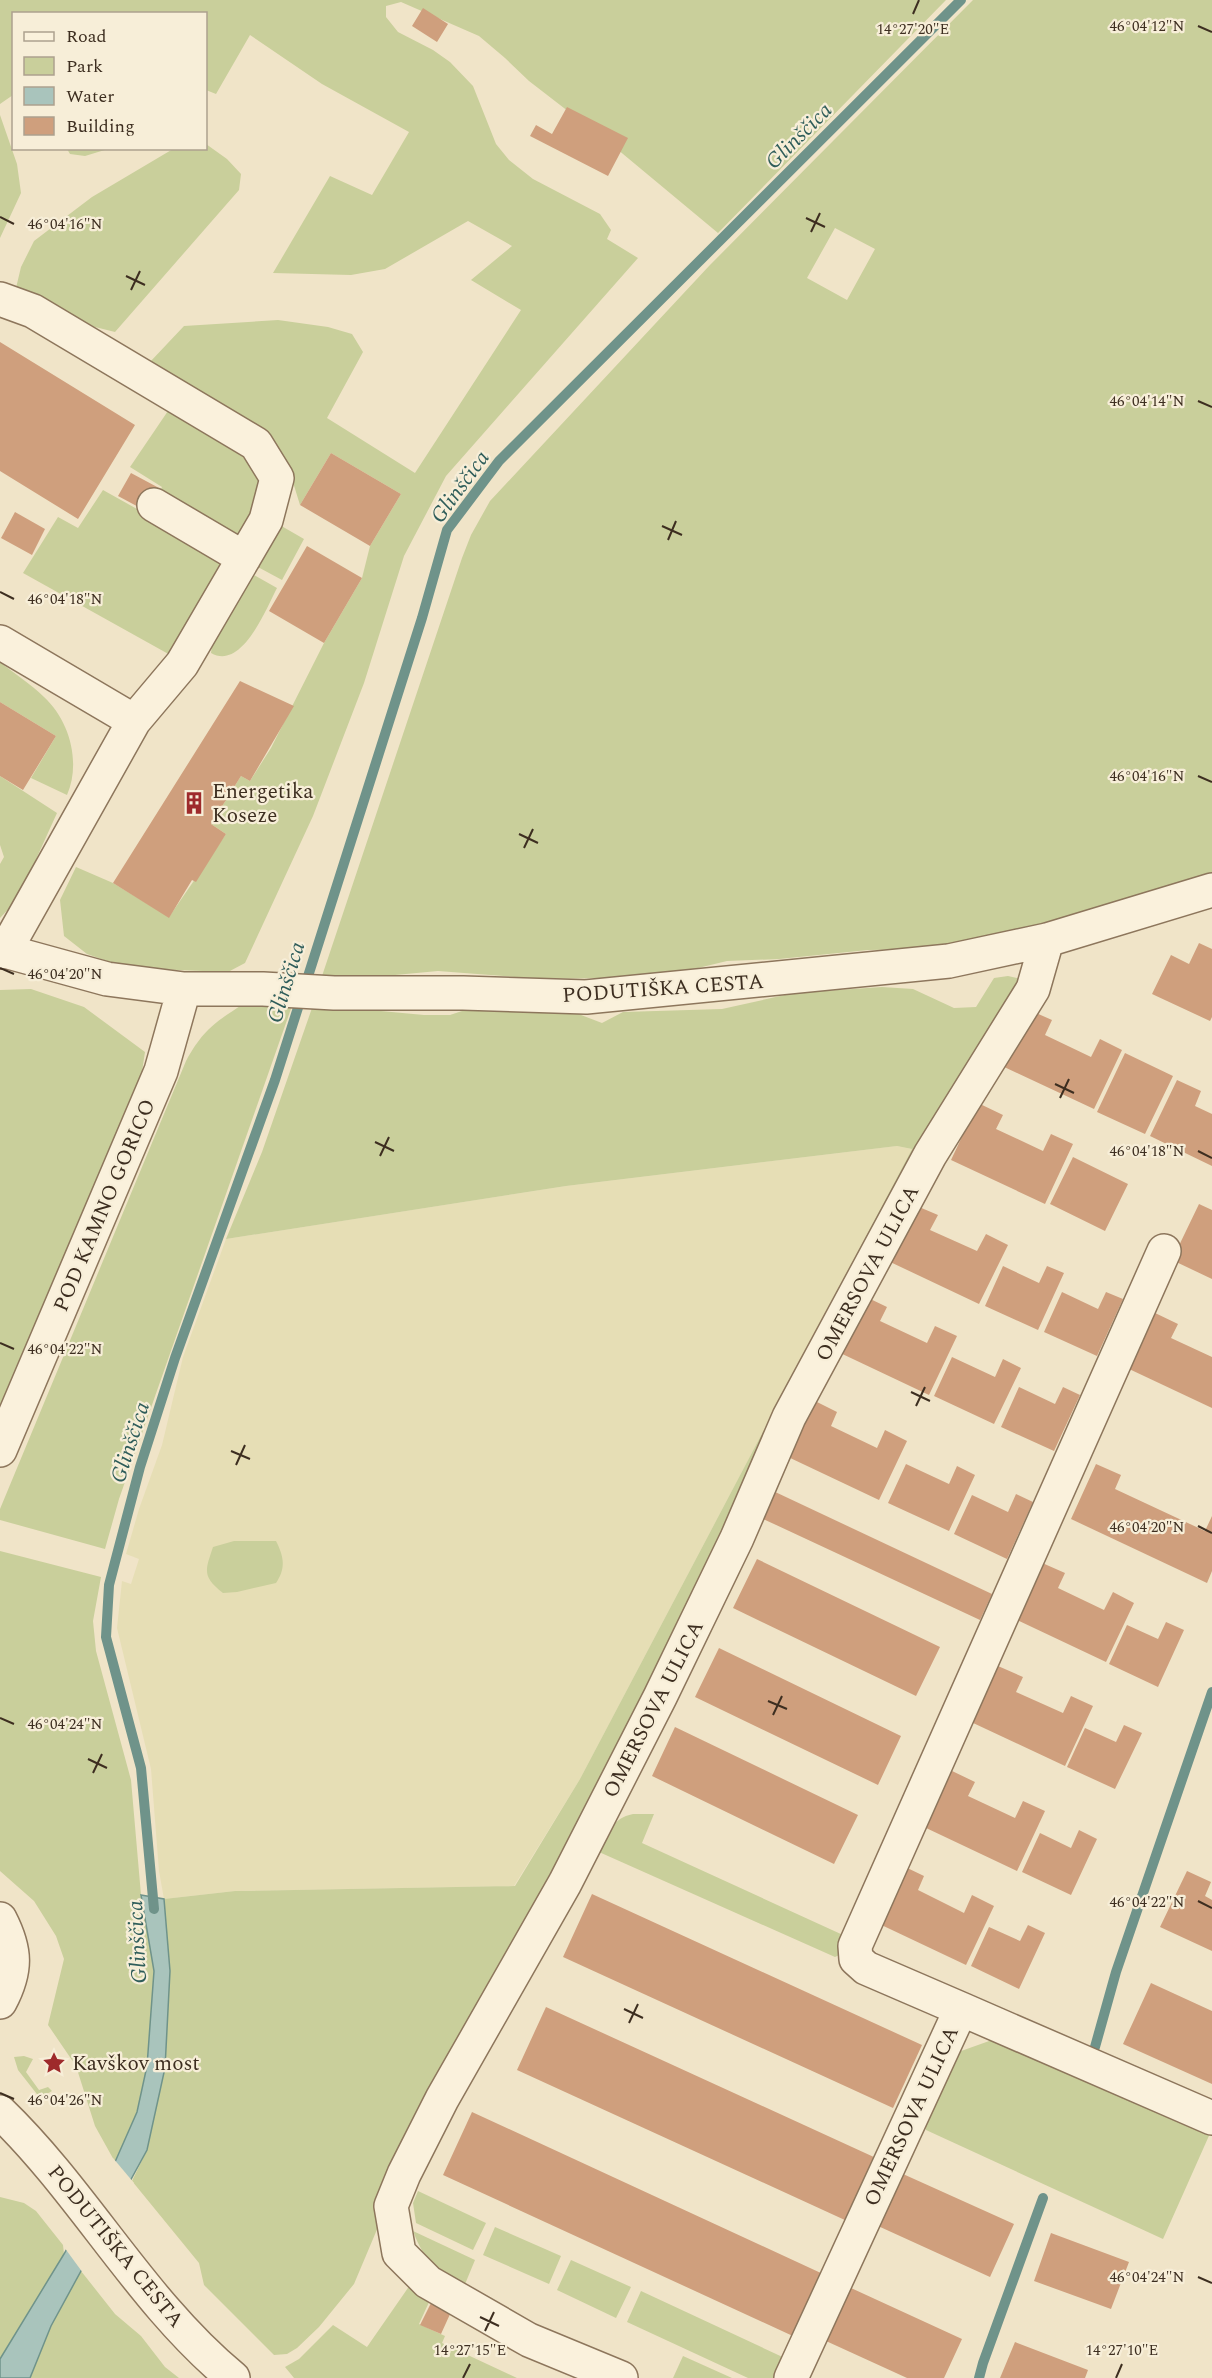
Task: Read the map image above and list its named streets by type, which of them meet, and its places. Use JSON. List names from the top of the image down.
{
  "streets": {
    "street": ["PODUTIŠKA CESTA", "POD KAMNO GORICO", "OMERSOVA ULICA"]
  },
  "crossings": [
    ["PODUTIŠKA CESTA", "POD KAMNO GORICO"],
    ["PODUTIŠKA CESTA", "OMERSOVA ULICA"]
  ],
  "water": ["Glinščica"],
  "places": {
    "building": ["Energetika Koseze"],
    "place": ["Kavškov most"]
  },
  "legend": [
    "Road",
    "Park",
    "Water",
    "Building"
  ],
  "coordinates": [
    "46°04'12\"N",
    "14°27'20\"E",
    "46°04'16\"N",
    "46°04'14\"N",
    "46°04'18\"N",
    "46°04'20\"N",
    "46°04'22\"N",
    "46°04'24\"N",
    "46°04'26\"N",
    "14°27'15\"E",
    "14°27'10\"E"
  ]
}
